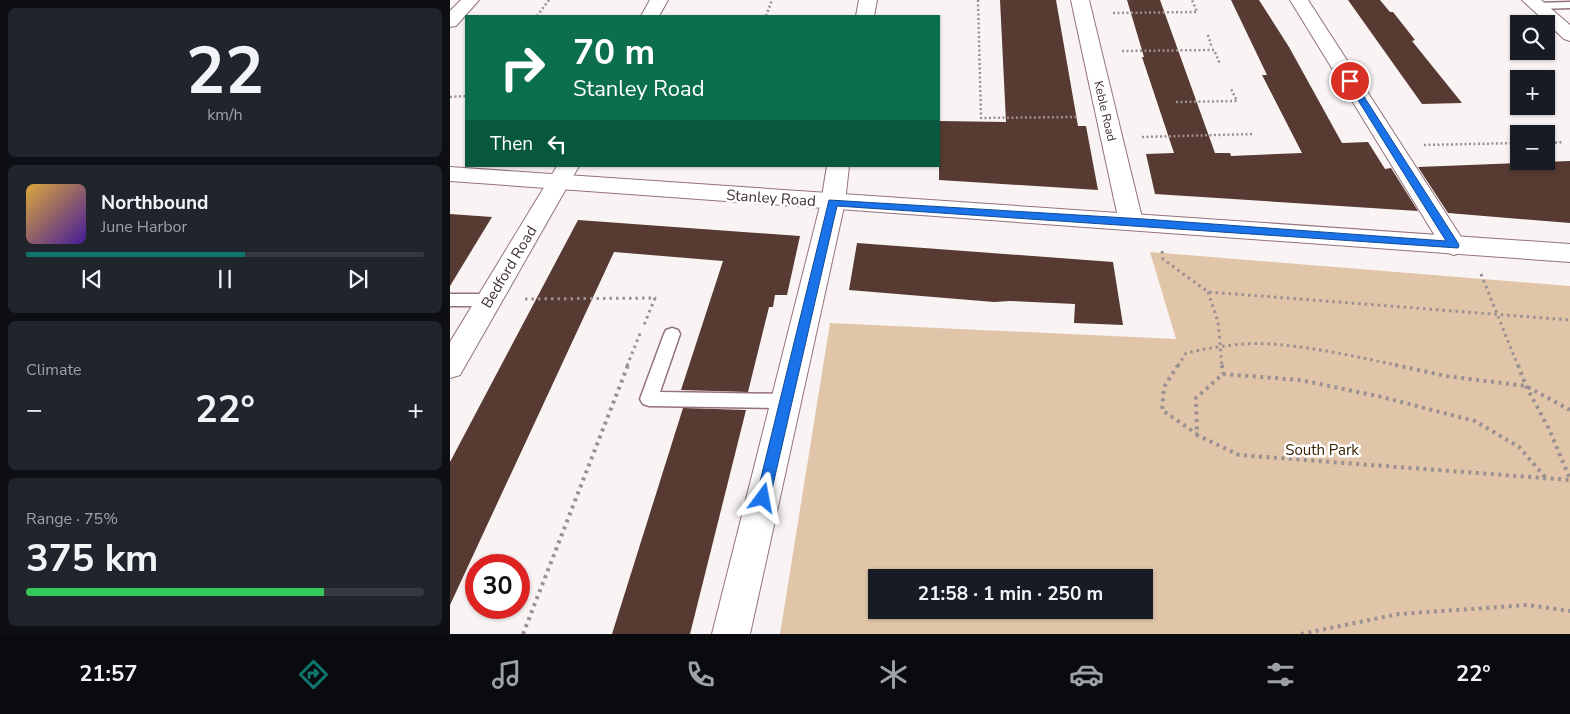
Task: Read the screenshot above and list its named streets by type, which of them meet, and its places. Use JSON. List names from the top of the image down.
{
  "streets": {
    "street": ["Keble Road", "Stanley Road", "Bedford Road"]
  },
  "crossings": [
    ["Keble Road", "Stanley Road"],
    ["Stanley Road", "Bedford Road"]
  ],
  "parks": ["South Park"],
  "page": {
    "tile": [
      ["22", "km/h"],
      "Climate",
      ["Range · 75%", "375 km"]
    ],
    "map_buttons": ["+", "−"],
    "turn": ["70 m", "Stanley Road"],
    "then": "Then",
    "song": ["Northbound", "June Harbor"],
    "heat": ["−", "22°", "+"],
    "limit": "30",
    "trip": "21:58 · 1 min · 250 m",
    "tabs": ["21:57", "22°"]
  }
}
